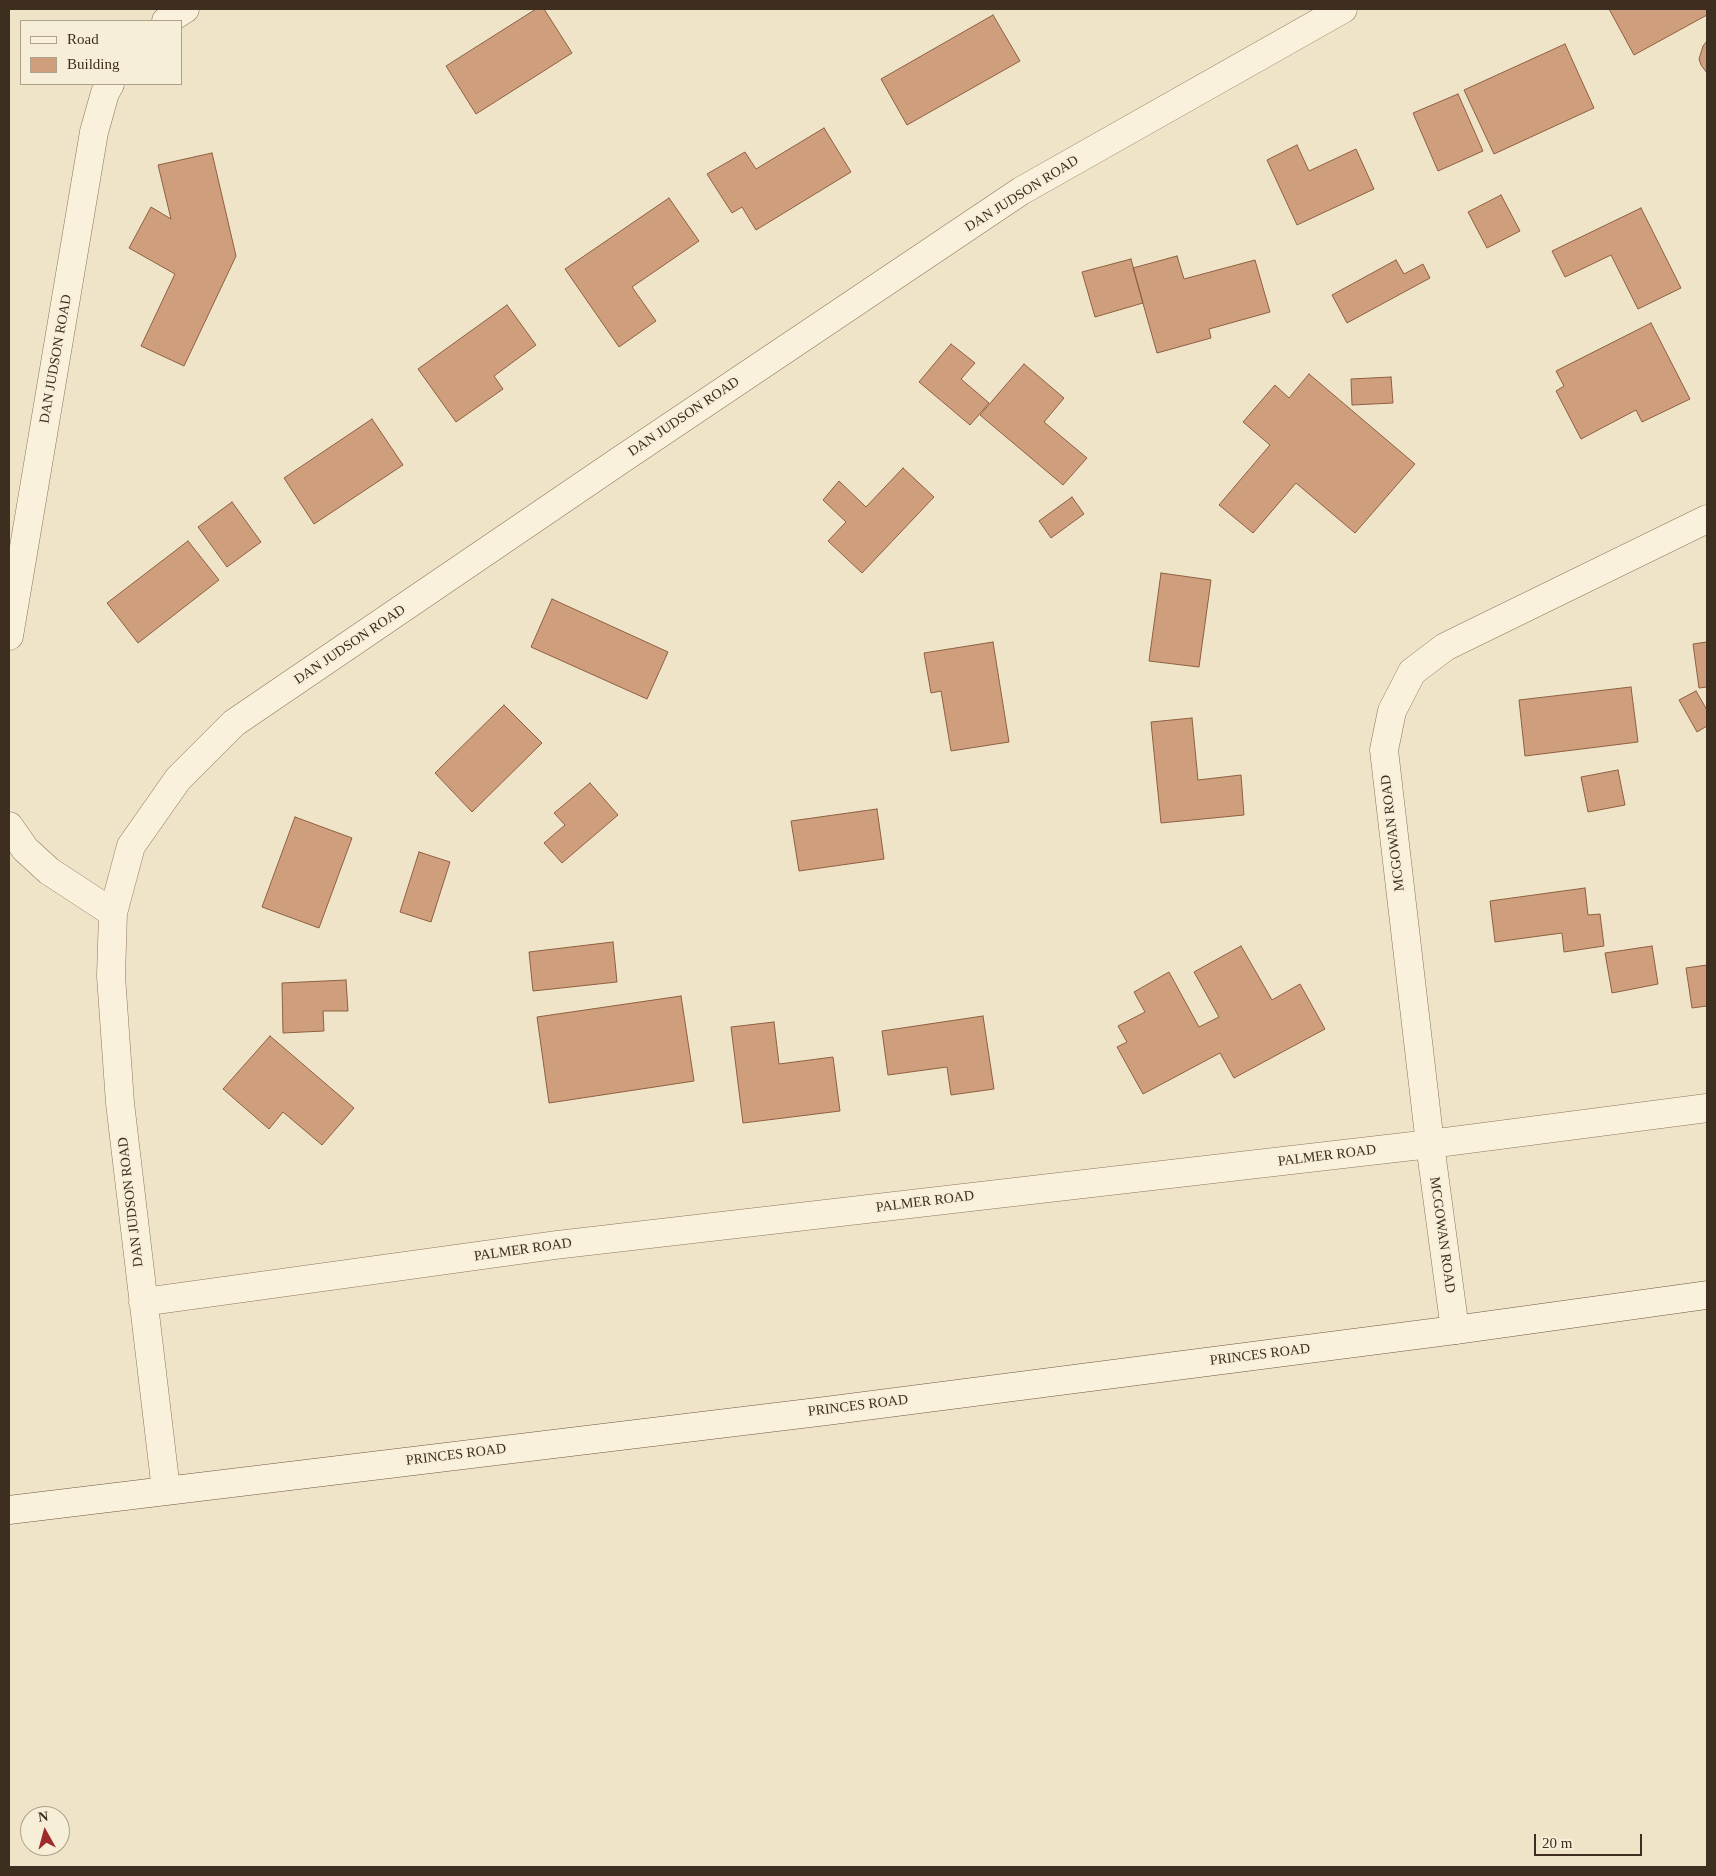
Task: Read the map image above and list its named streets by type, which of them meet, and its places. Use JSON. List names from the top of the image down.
{
  "streets": {
    "street": [
      "DAN JUDSON ROAD",
      "MCGOWAN ROAD",
      "PALMER ROAD",
      "PRINCES ROAD"
    ]
  },
  "crossings": [
    ["DAN JUDSON ROAD", "PALMER ROAD"],
    ["DAN JUDSON ROAD", "PRINCES ROAD"],
    ["MCGOWAN ROAD", "PALMER ROAD"],
    ["MCGOWAN ROAD", "PRINCES ROAD"]
  ],
  "legend": ["Road", "Building"],
  "scale_bar": "20 m",
  "north": "top"
}
